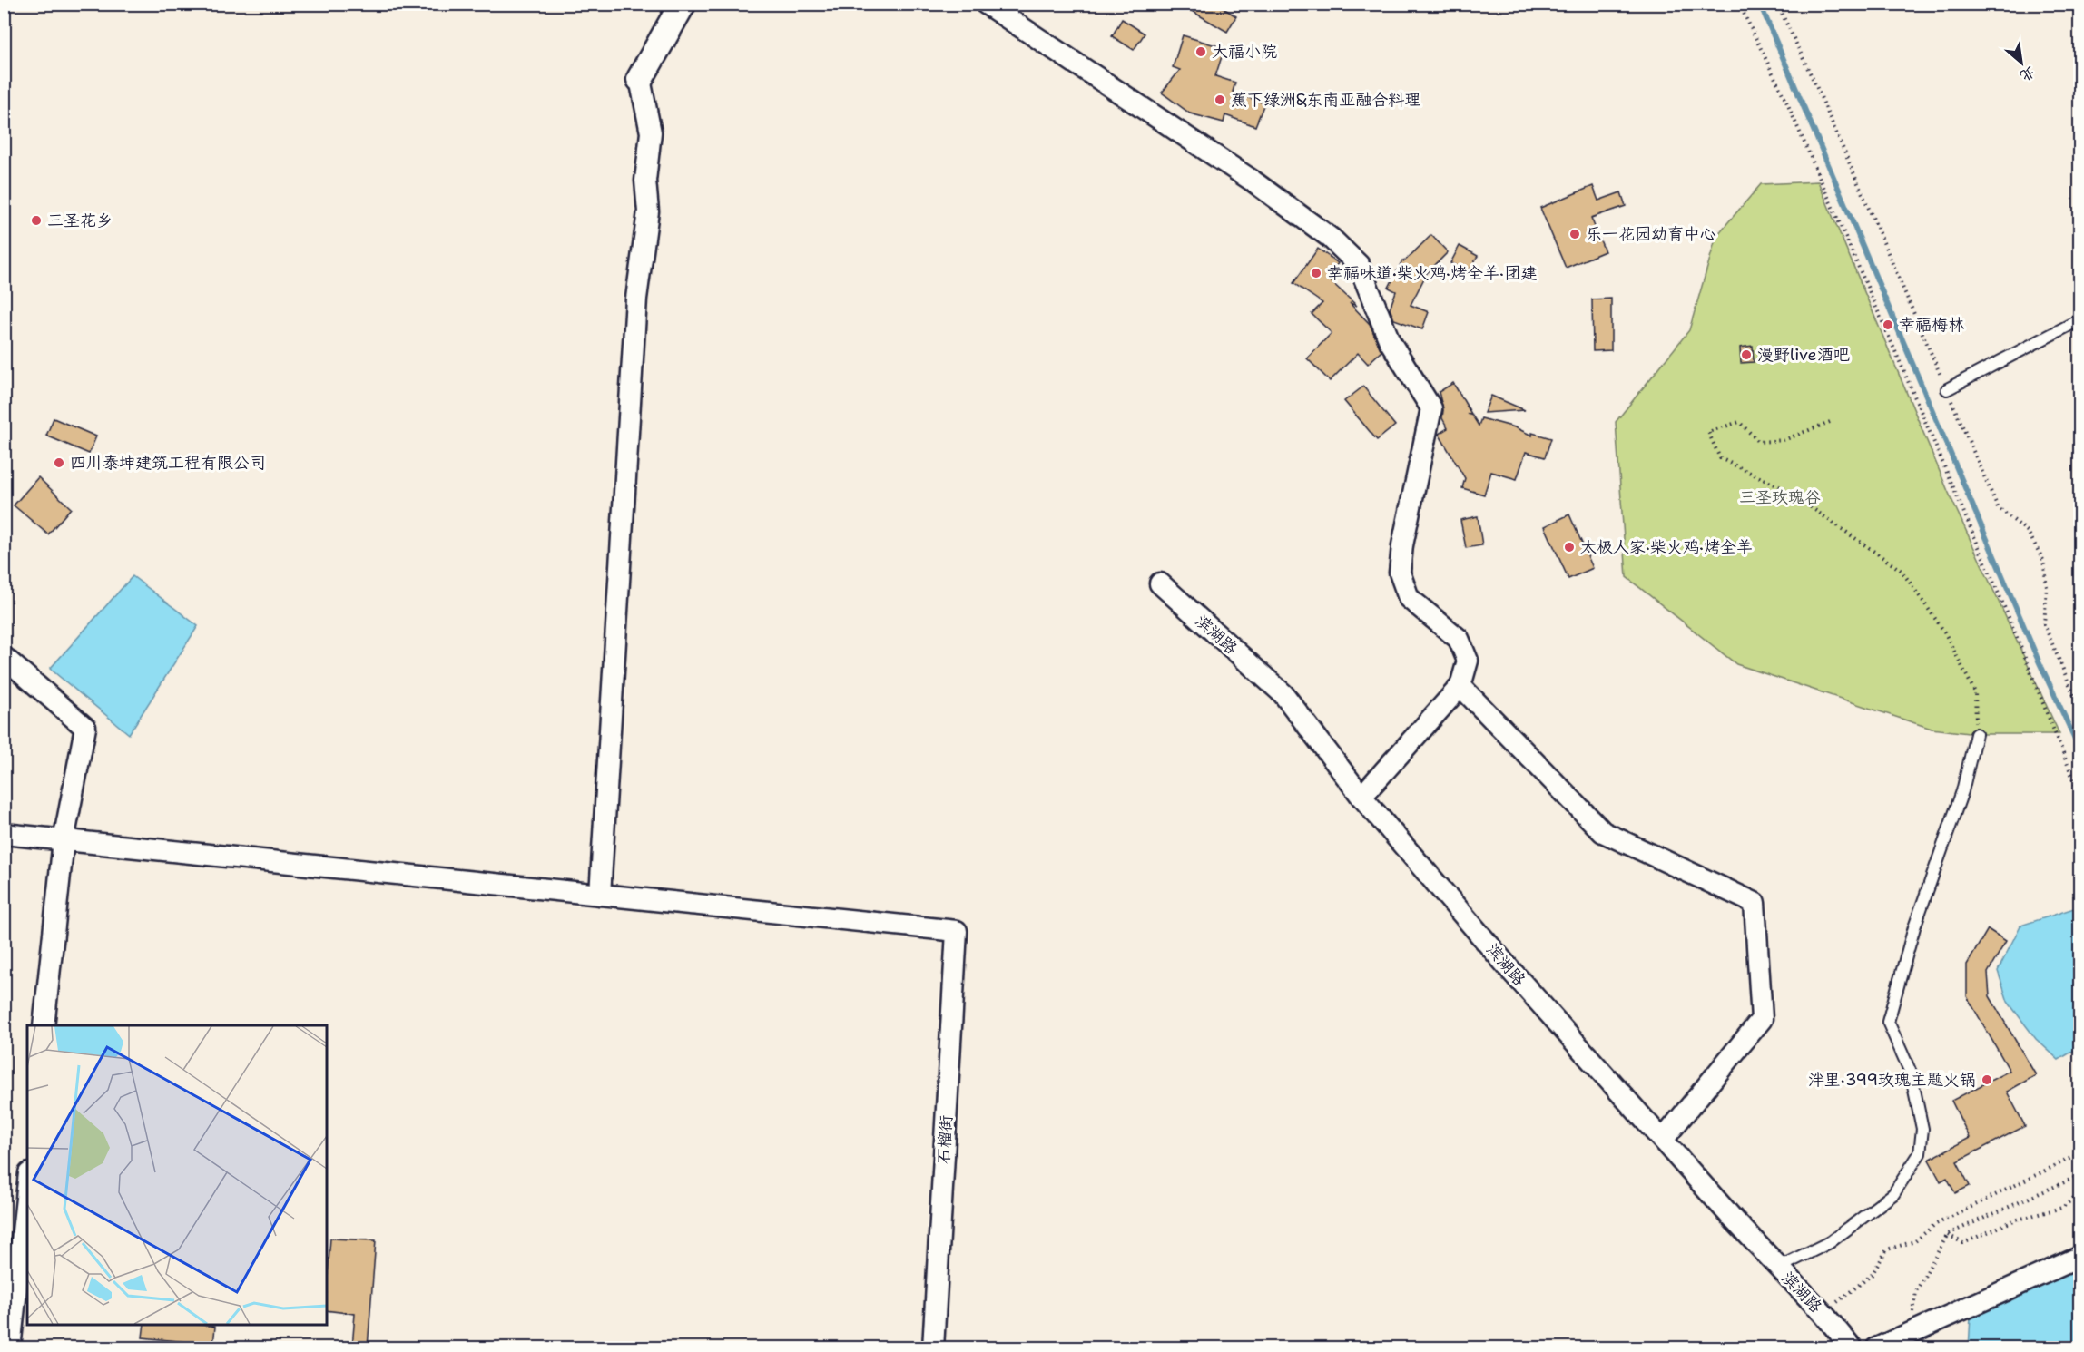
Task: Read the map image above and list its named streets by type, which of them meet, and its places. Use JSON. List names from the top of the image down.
{
  "streets": {
    "street": ["滨湖路", "石榴街"]
  },
  "parks": ["三圣玫瑰谷"],
  "places": [
    "大福小院",
    "蕉下绿洲&东南亚融合料理",
    "三圣花乡",
    "乐一花园幼育中心",
    "幸福味道·柴火鸡·烤全羊·团建",
    "幸福梅林",
    "漫野live酒吧",
    "四川泰坤建筑工程有限公司",
    "太极人家·柴火鸡·烤全羊",
    "泮里·399玫瑰主题火锅"
  ],
  "north": "bottom right"
}
